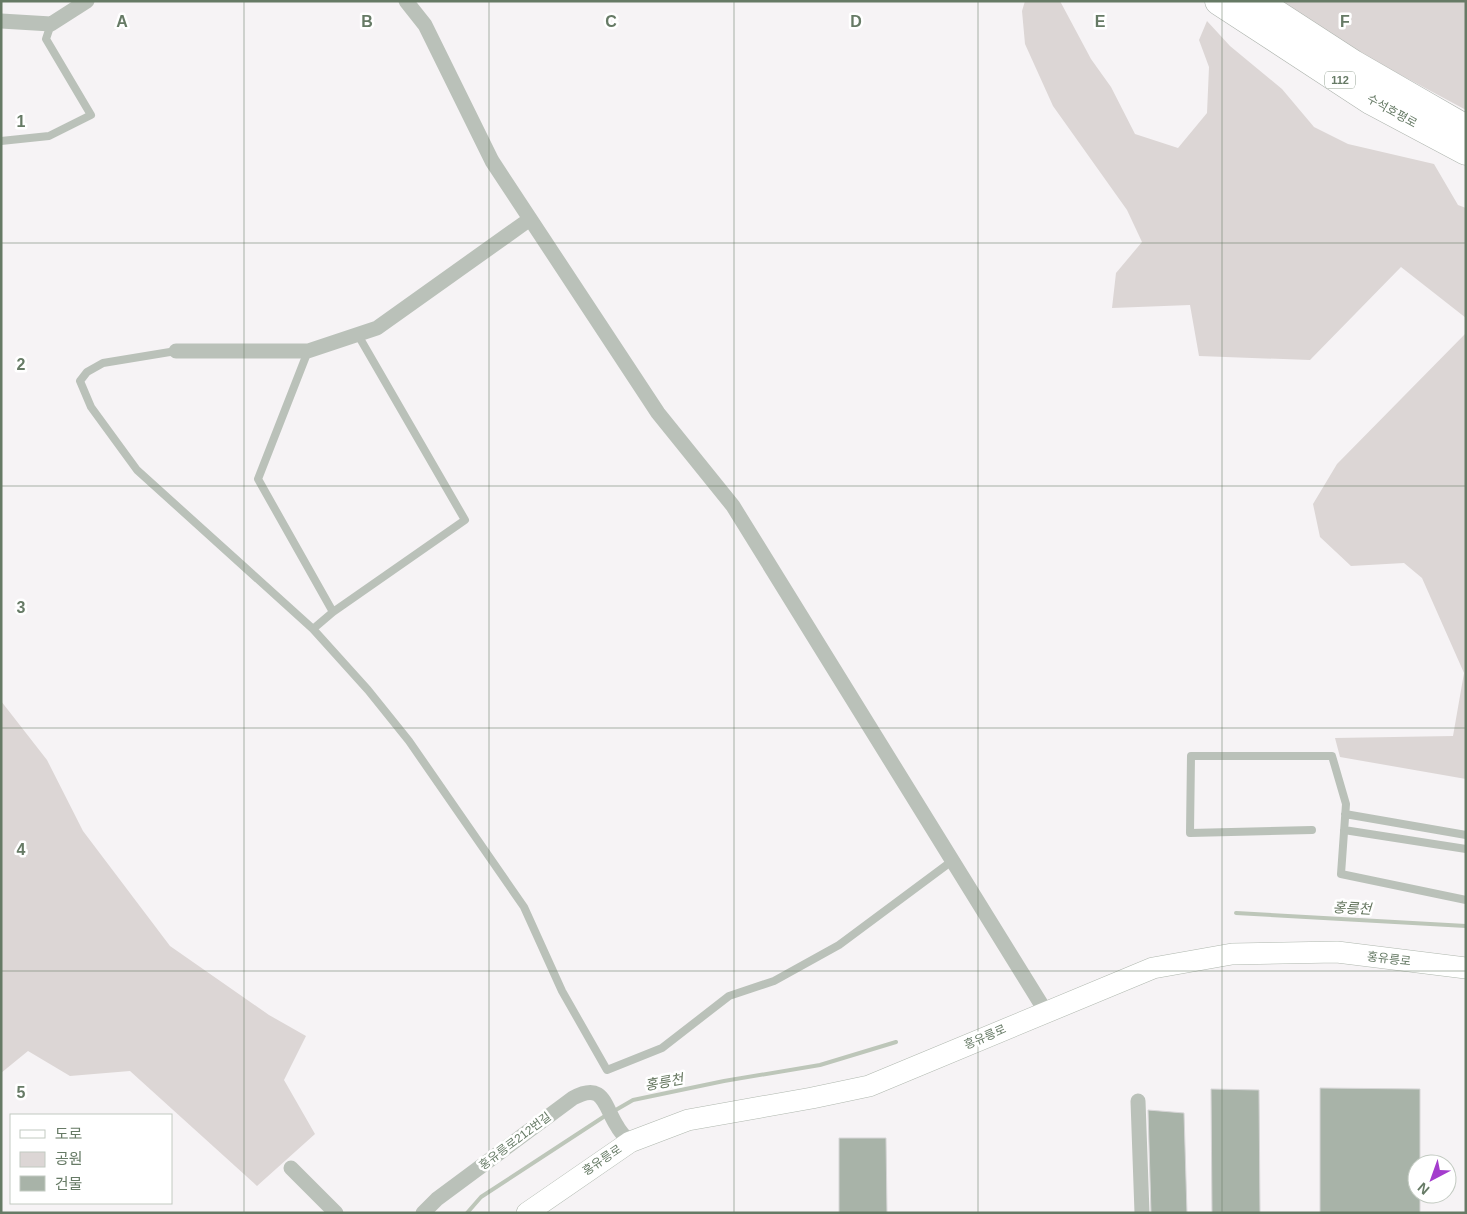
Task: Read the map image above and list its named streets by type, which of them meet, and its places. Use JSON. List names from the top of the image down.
{
  "streets": {
    "highway": ["112", "수석호평로"],
    "street": ["홍유릉로", "홍유릉로212번길"]
  },
  "crossings": [
    ["홍유릉로", "홍유릉로212번길"]
  ],
  "water": ["홍릉천"],
  "legend": ["도로", "공원", "건물"],
  "north": "bottom left",
  "grid": {
    "columns": [
      "A",
      "B",
      "C",
      "D",
      "E",
      "F"
    ],
    "rows": [
      "1",
      "2",
      "3",
      "4",
      "5"
    ]
  }
}
